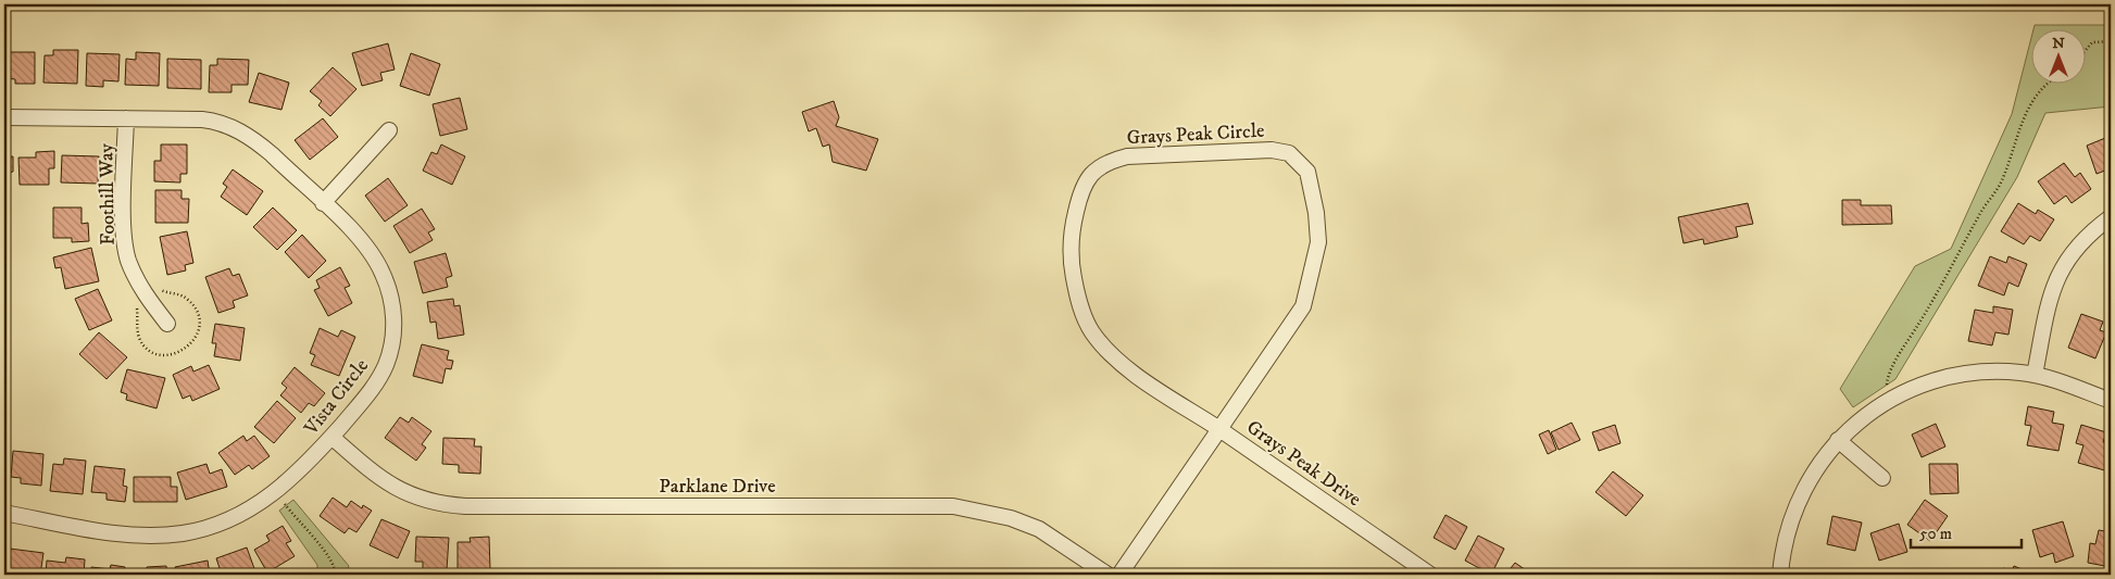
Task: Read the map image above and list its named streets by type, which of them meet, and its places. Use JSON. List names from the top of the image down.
{
  "streets": {
    "street": [
      "Grays Peak Circle",
      "Foothill Way",
      "Vista Circle",
      "Grays Peak Drive",
      "Parklane Drive"
    ]
  },
  "crossings": [
    ["Grays Peak Circle", "Grays Peak Drive"],
    ["Foothill Way", "Vista Circle"],
    ["Vista Circle", "Parklane Drive"]
  ],
  "scale_bar": "50 m",
  "north": "top"
}
